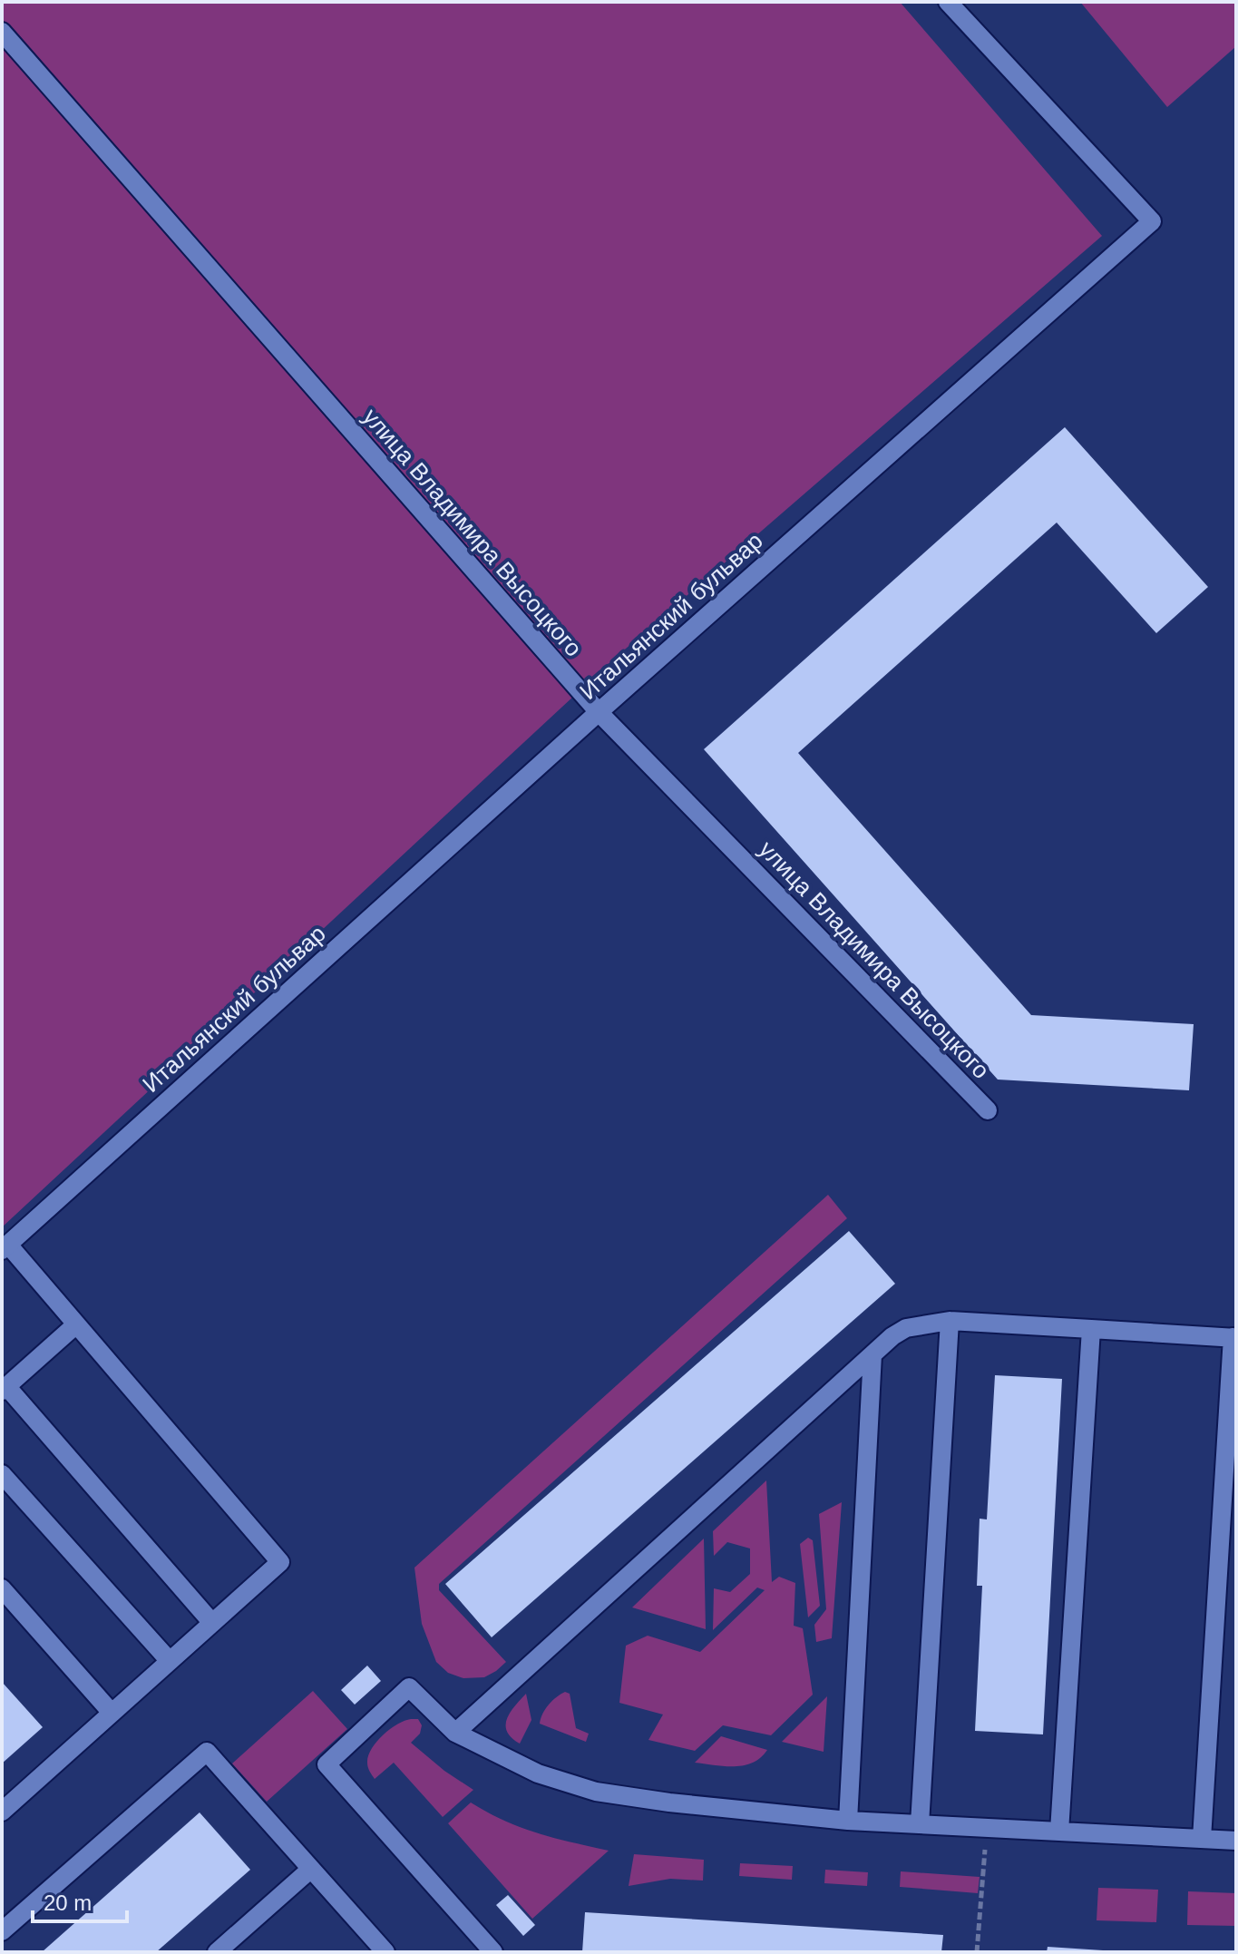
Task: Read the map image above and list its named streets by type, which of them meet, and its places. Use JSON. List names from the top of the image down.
{
  "streets": {
    "street": ["улица Владимира Высоцкого", "Итальянский бульвар"]
  },
  "crossings": [
    ["улица Владимира Высоцкого", "Итальянский бульвар"]
  ],
  "scale_bar": "20 m"
}
